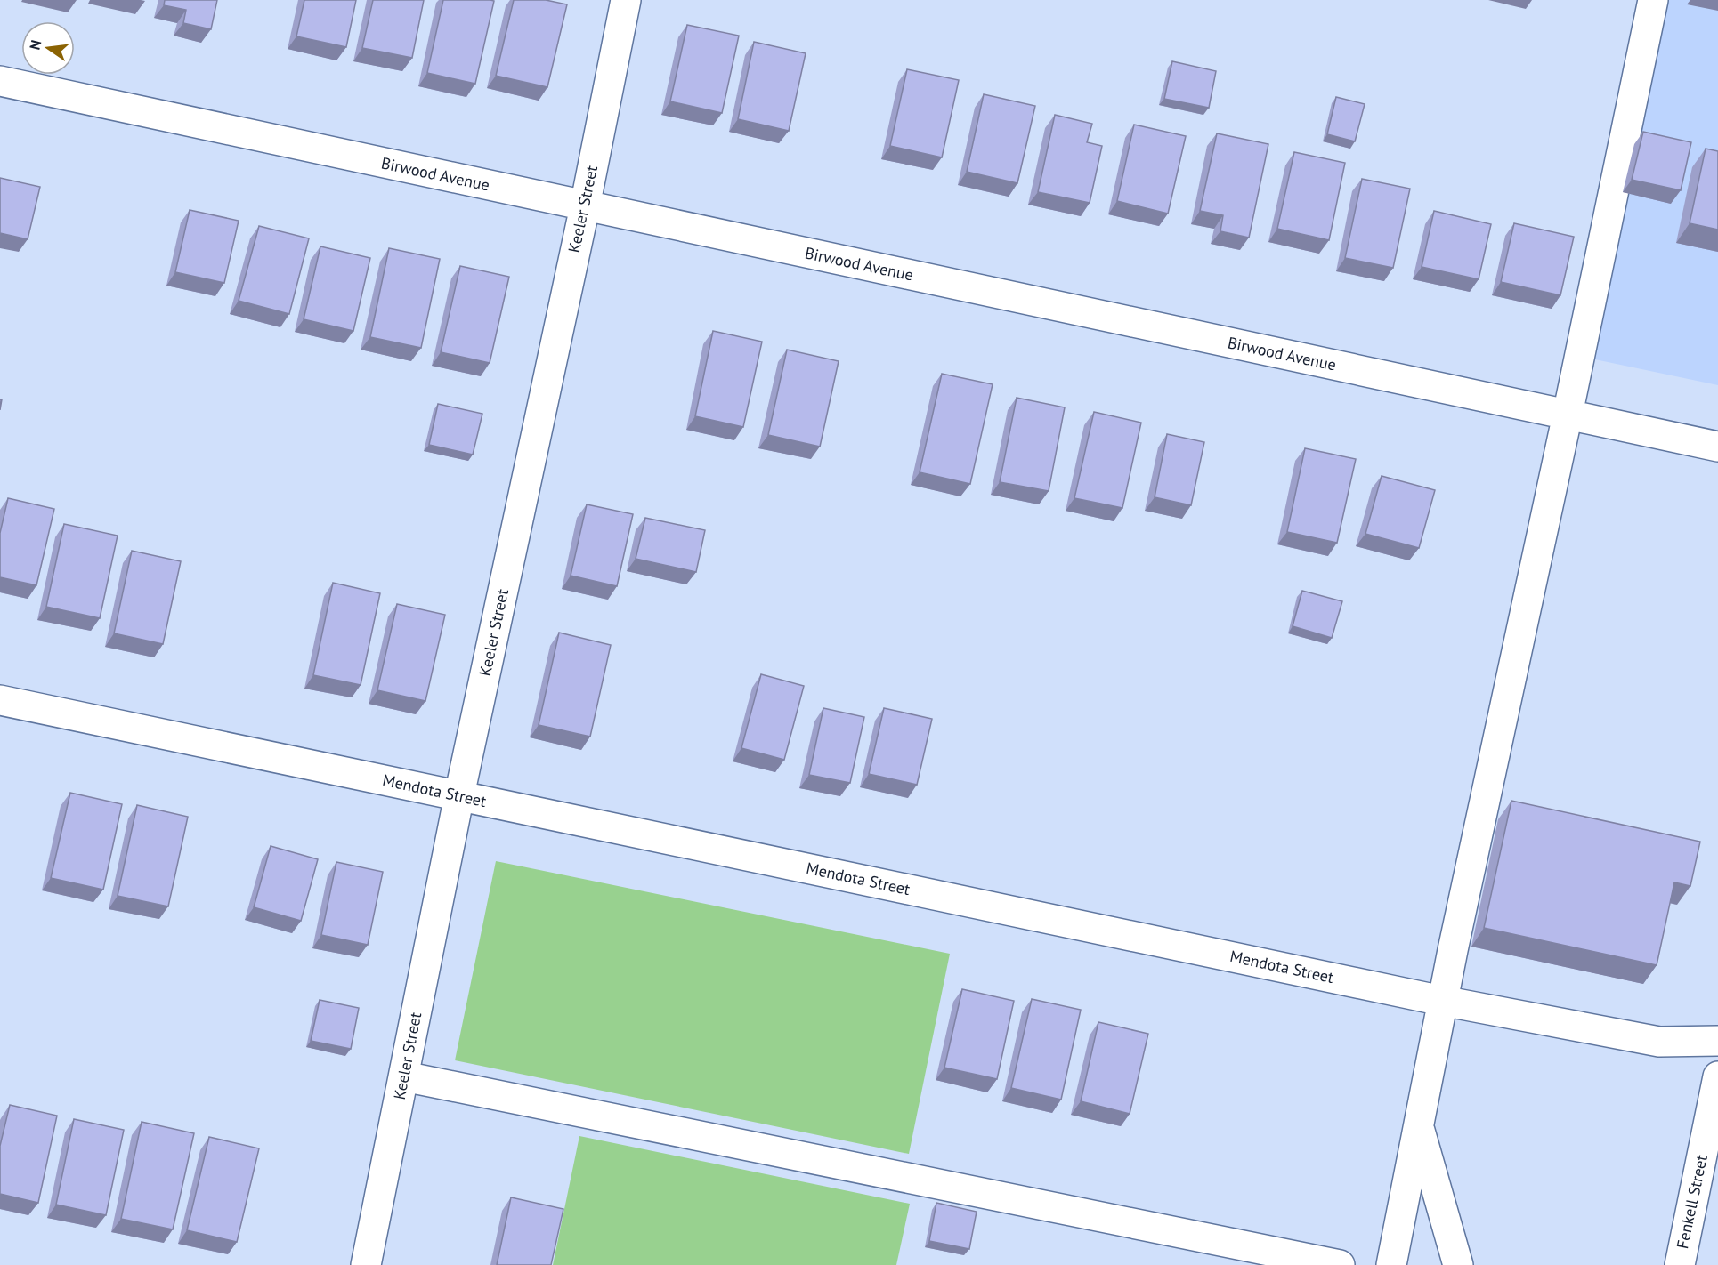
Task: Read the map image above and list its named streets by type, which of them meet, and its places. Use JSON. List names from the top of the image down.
{
  "streets": {
    "street": [
      "Birwood Avenue",
      "Keeler Street",
      "Mendota Street",
      "Fenkell Street"
    ]
  },
  "crossings": [
    ["Birwood Avenue", "Keeler Street"],
    ["Keeler Street", "Mendota Street"]
  ],
  "north": "left"
}
